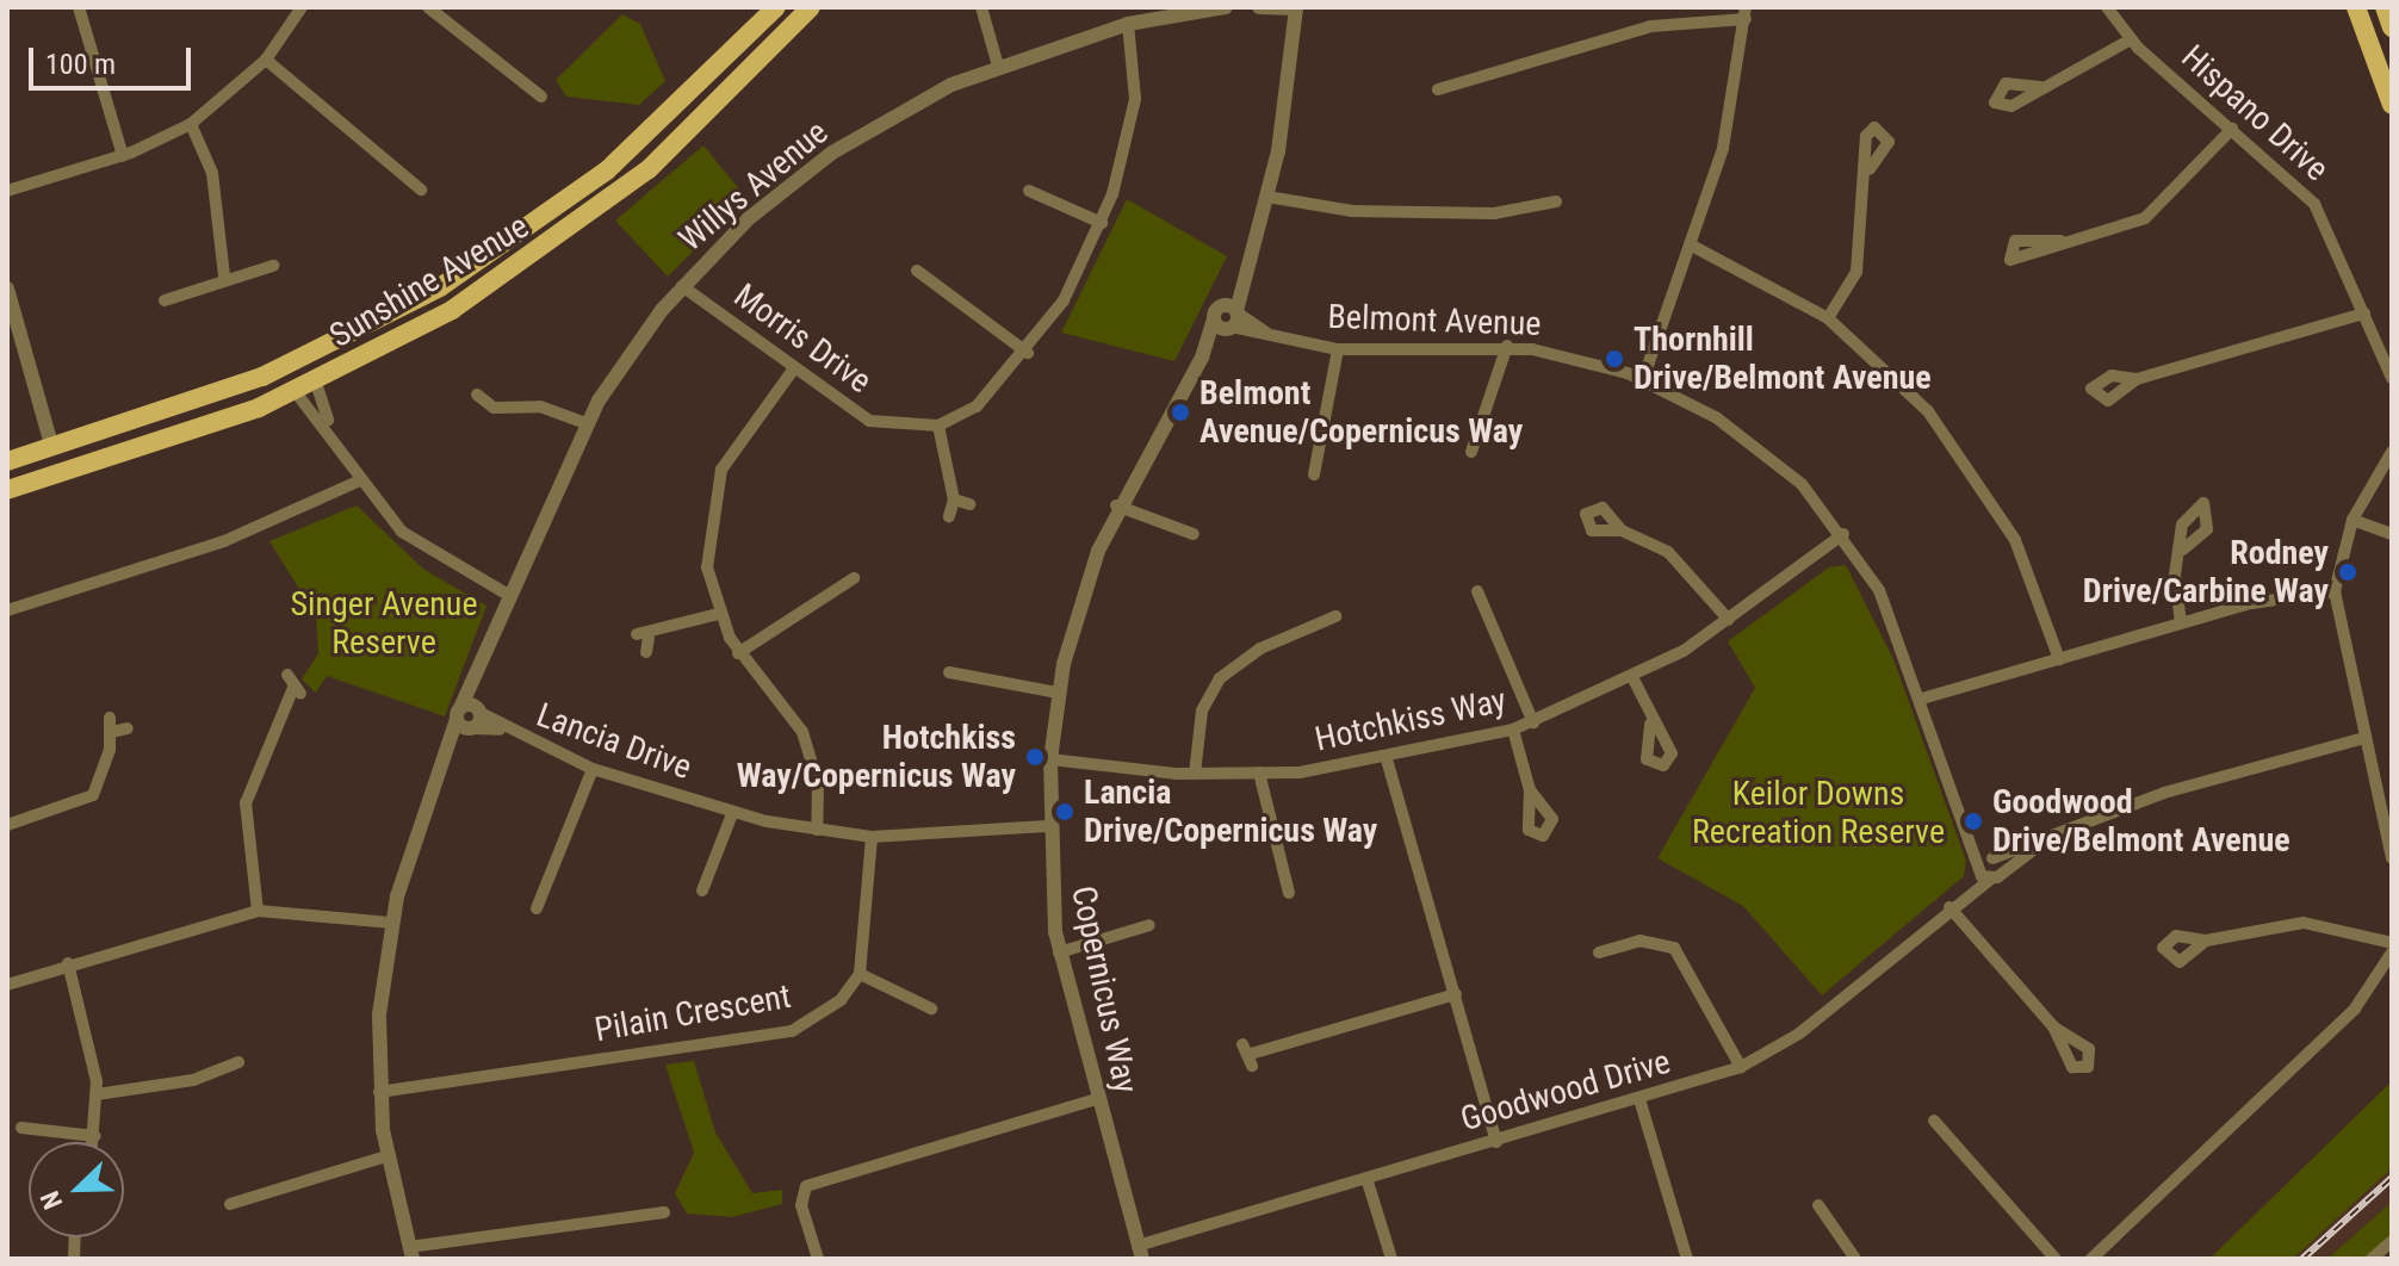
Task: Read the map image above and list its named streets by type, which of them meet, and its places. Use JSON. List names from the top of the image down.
{
  "streets": {
    "main road": ["Sunshine Avenue"],
    "street": [
      "Hispano Drive",
      "Willys Avenue",
      "Belmont Avenue",
      "Morris Drive",
      "Hotchkiss Way",
      "Lancia Drive",
      "Copernicus Way",
      "Pilain Crescent",
      "Goodwood Drive"
    ]
  },
  "crossings": [
    ["Willys Avenue", "Morris Drive"],
    ["Willys Avenue", "Lancia Drive"],
    ["Willys Avenue", "Pilain Crescent"],
    ["Belmont Avenue", "Hotchkiss Way"],
    ["Belmont Avenue", "Copernicus Way"],
    ["Belmont Avenue", "Goodwood Drive"],
    ["Hotchkiss Way", "Copernicus Way"],
    ["Lancia Drive", "Copernicus Way"],
    ["Copernicus Way", "Goodwood Drive"]
  ],
  "parks": ["Singer Avenue Reserve", "Keilor Downs Recreation Reserve"],
  "places": [
    "Thornhill Drive/Belmont Avenue",
    "Belmont Avenue/Copernicus Way",
    "Rodney Drive/Carbine Way",
    "Hotchkiss Way/Copernicus Way",
    "Lancia Drive/Copernicus Way",
    "Goodwood Drive/Belmont Avenue"
  ],
  "scale_bar": "100 m",
  "north": "bottom left"
}
